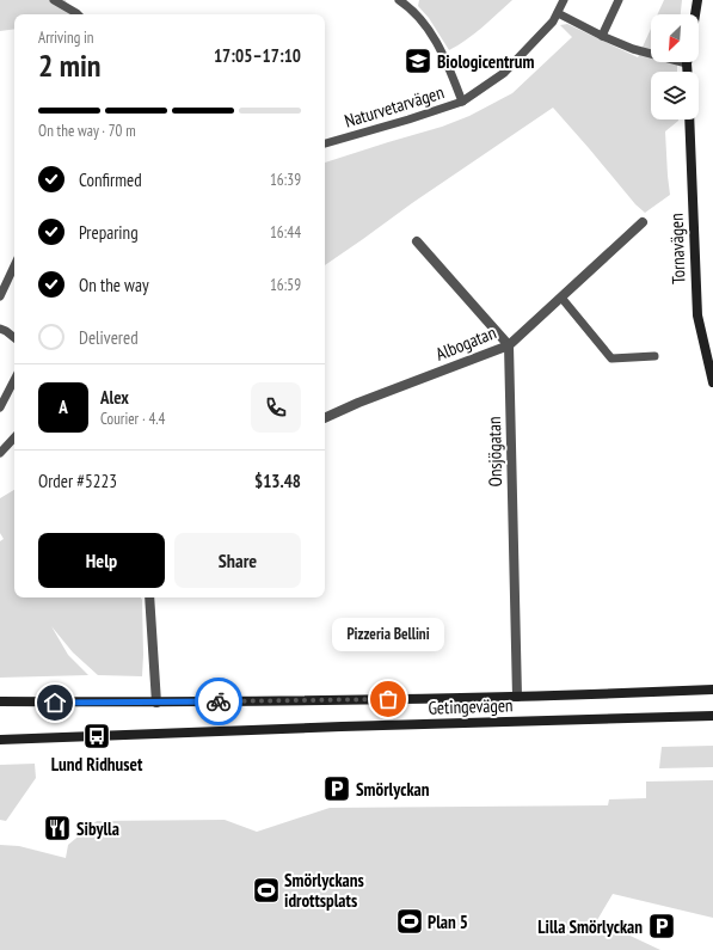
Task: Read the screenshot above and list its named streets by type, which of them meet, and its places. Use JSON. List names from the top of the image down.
{
  "streets": {
    "main road": ["Tornavägen", "Getingevägen"],
    "street": ["Albogatan", "Onsjögatan"],
    "lane": ["Naturvetarvägen"]
  },
  "crossings": [
    ["Albogatan", "Onsjögatan"],
    ["Onsjögatan", "Getingevägen"]
  ],
  "places": {
    "school or university": ["Biologicentrum"],
    "other": ["Pizzeria Bellini"],
    "bus stop": ["Lund Ridhuset"],
    "parking": ["Smörlyckan", "Lilla Smörlyckan"],
    "restaurant": ["Sibylla"],
    "sports": ["Smörlyckans idrottsplats", "Plan 5"]
  },
  "north": "bottom left",
  "page": {
    "heading": ["2 min", "Arriving in", "17:05–17:10"],
    "panel": [
      "Alex",
      "Courier · 4.4",
      "Order #5223",
      "$13.48"
    ],
    "bar": "On the way · 70 m",
    "list": [
      ["Confirmed", "16:39"],
      ["Preparing", "16:44"],
      ["On the way", "16:59"],
      "Delivered"
    ],
    "round": "A",
    "buttons": ["Help", "Share"],
    "bubble": "Pizzeria Bellini"
  }
}
